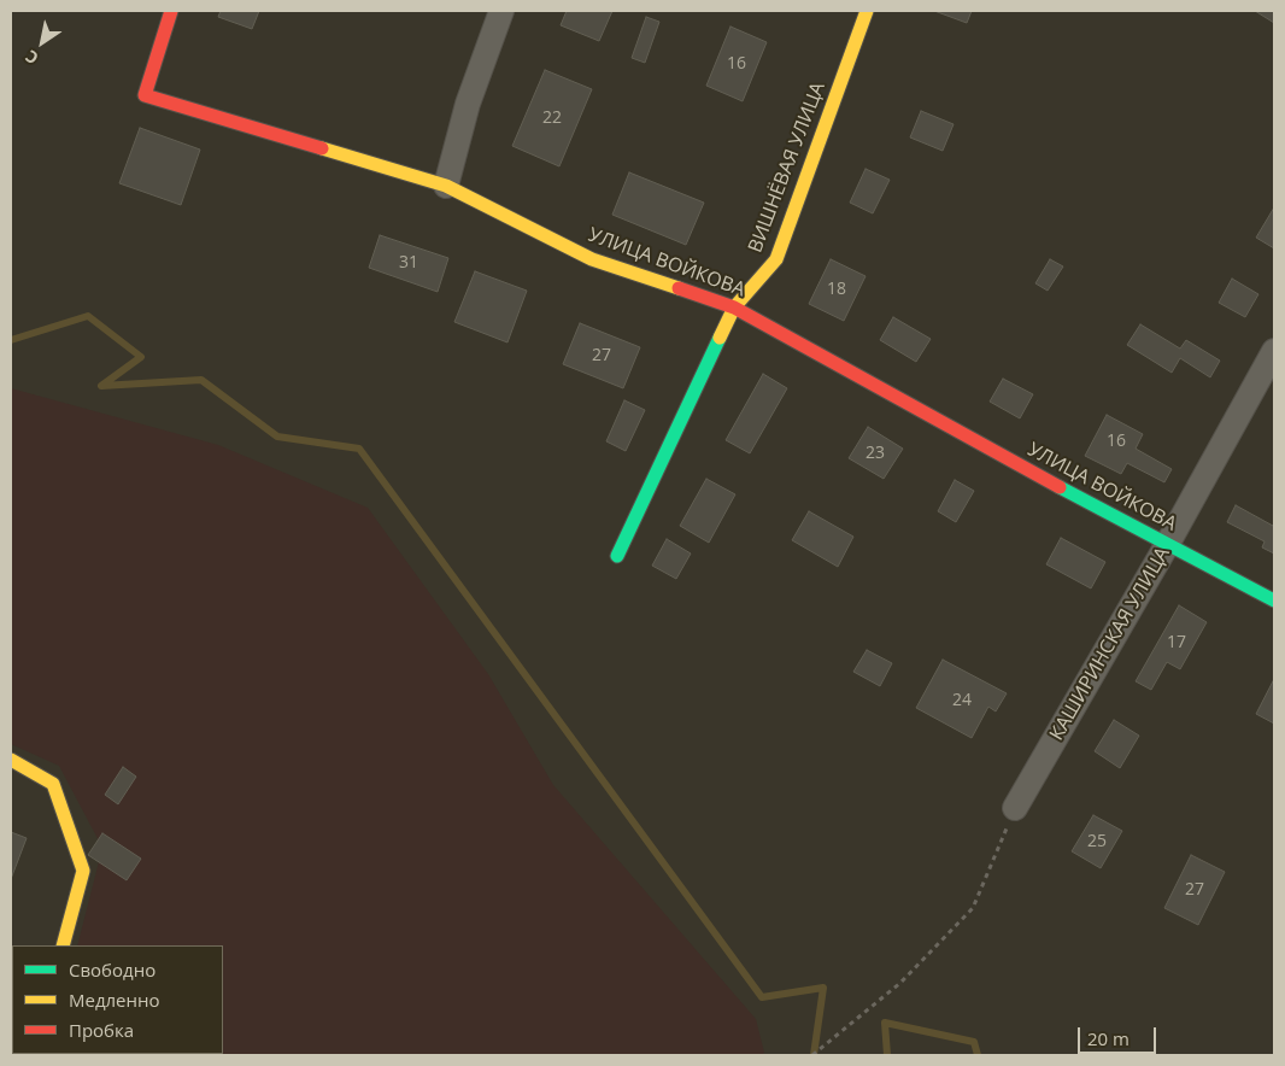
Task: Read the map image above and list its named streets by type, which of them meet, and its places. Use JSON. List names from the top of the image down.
{
  "streets": {
    "street": ["ВИШНЁВАЯ УЛИЦА", "УЛИЦА ВОЙКОВА", "КАШИРИНСКАЯ УЛИЦА"]
  },
  "crossings": [
    ["ВИШНЁВАЯ УЛИЦА", "УЛИЦА ВОЙКОВА"],
    ["УЛИЦА ВОЙКОВА", "КАШИРИНСКАЯ УЛИЦА"]
  ],
  "house_numbers": [
    "16",
    "22",
    "31",
    "18",
    "27",
    "16",
    "23",
    "17",
    "24",
    "25",
    "27"
  ],
  "legend": ["Свободно", "Медленно", "Пробка"],
  "scale_bar": "20 m",
  "north": "bottom left"
}
